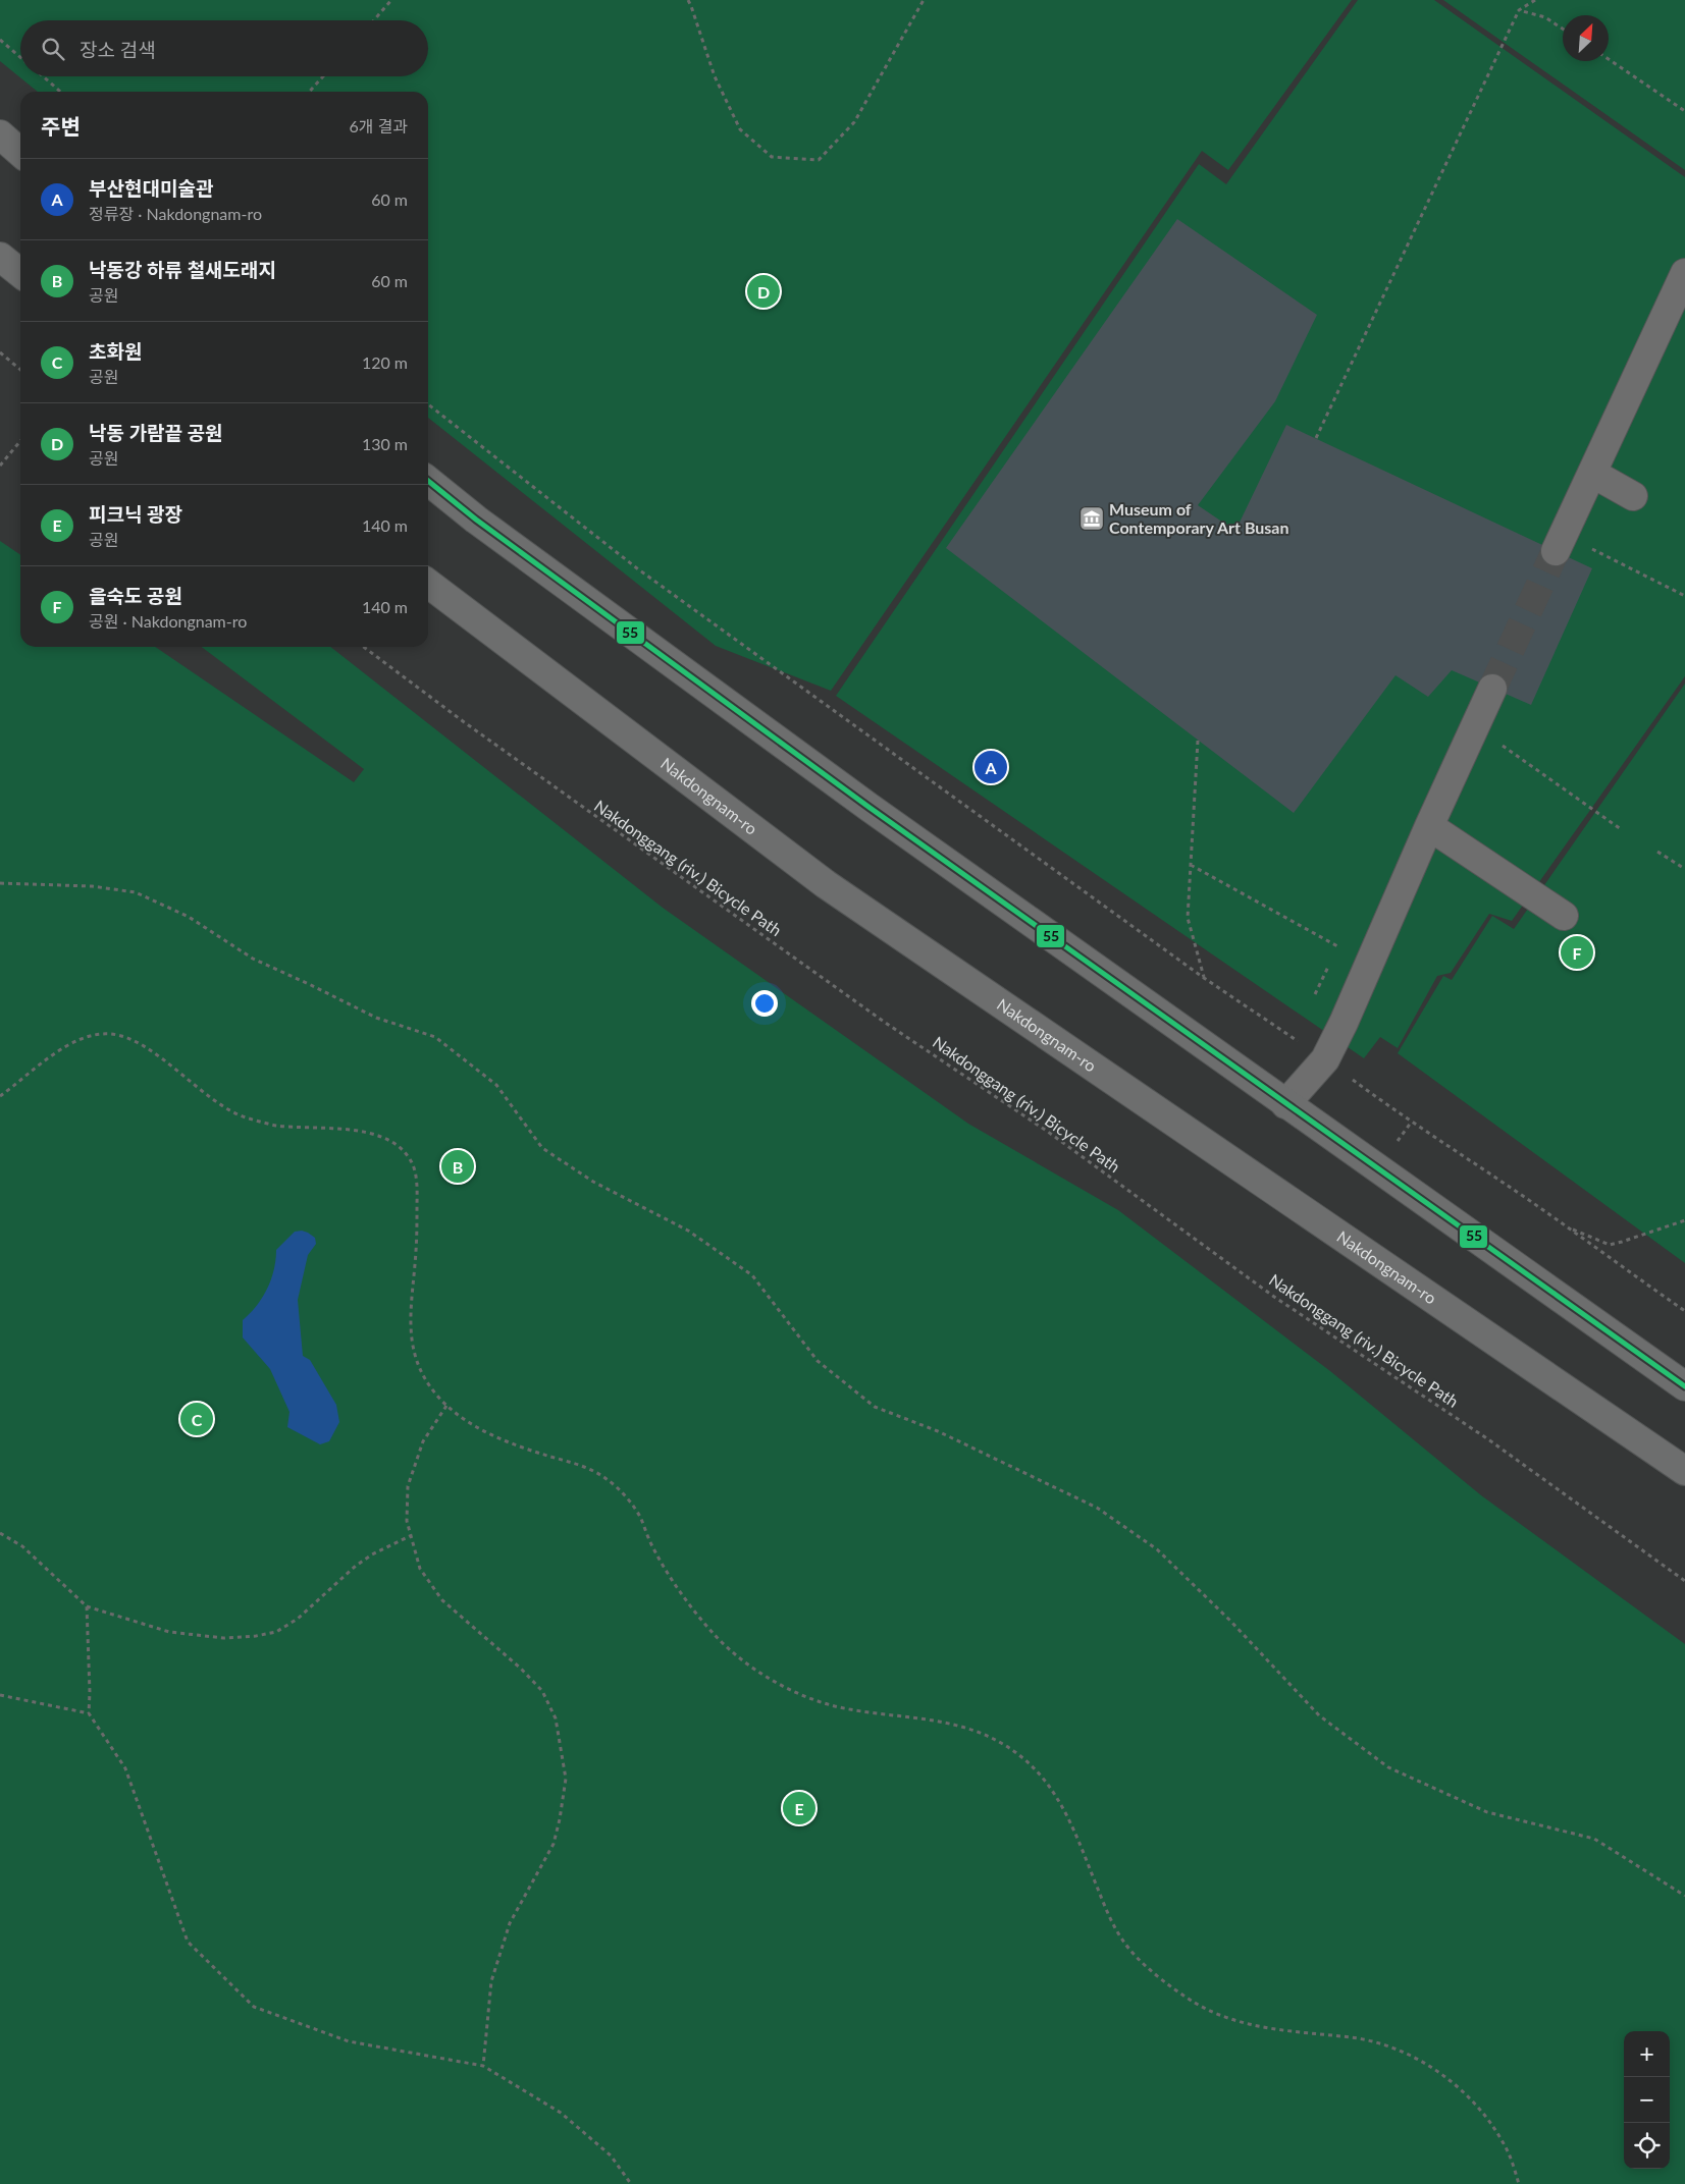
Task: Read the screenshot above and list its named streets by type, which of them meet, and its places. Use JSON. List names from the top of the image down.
{
  "streets": {
    "main road": ["Nakdongnam-ro"],
    "path": ["Nakdonggang (riv.) Bicycle Path"]
  },
  "places": {
    "museum": ["Museum of Contemporary Art Busan"]
  },
  "lines": ["transit line 55"],
  "north": "top right",
  "page": {
    "search": "장소 검색",
    "heading": ["주변", "6개 결과"],
    "list": [
      {
        "mark": "A",
        "name": "부산현대미술관",
        "note": "정류장 · Nakdongnam-ro",
        "value": "60 m"
      },
      {
        "mark": "B",
        "name": "낙동강 하류 철새도래지",
        "note": "공원",
        "value": "60 m"
      },
      {
        "mark": "C",
        "name": "초화원",
        "note": "공원",
        "value": "120 m"
      },
      {
        "mark": "D",
        "name": "낙동 가람끝 공원",
        "note": "공원",
        "value": "130 m"
      },
      {
        "mark": "E",
        "name": "피크닉 광장",
        "note": "공원",
        "value": "140 m"
      },
      {
        "mark": "F",
        "name": "을숙도 공원",
        "note": "공원 · Nakdongnam-ro",
        "value": "140 m"
      }
    ],
    "pins": [
      "D",
      "A",
      "F",
      "B",
      "C",
      "E"
    ],
    "map_buttons": ["+", "−"]
  }
}
